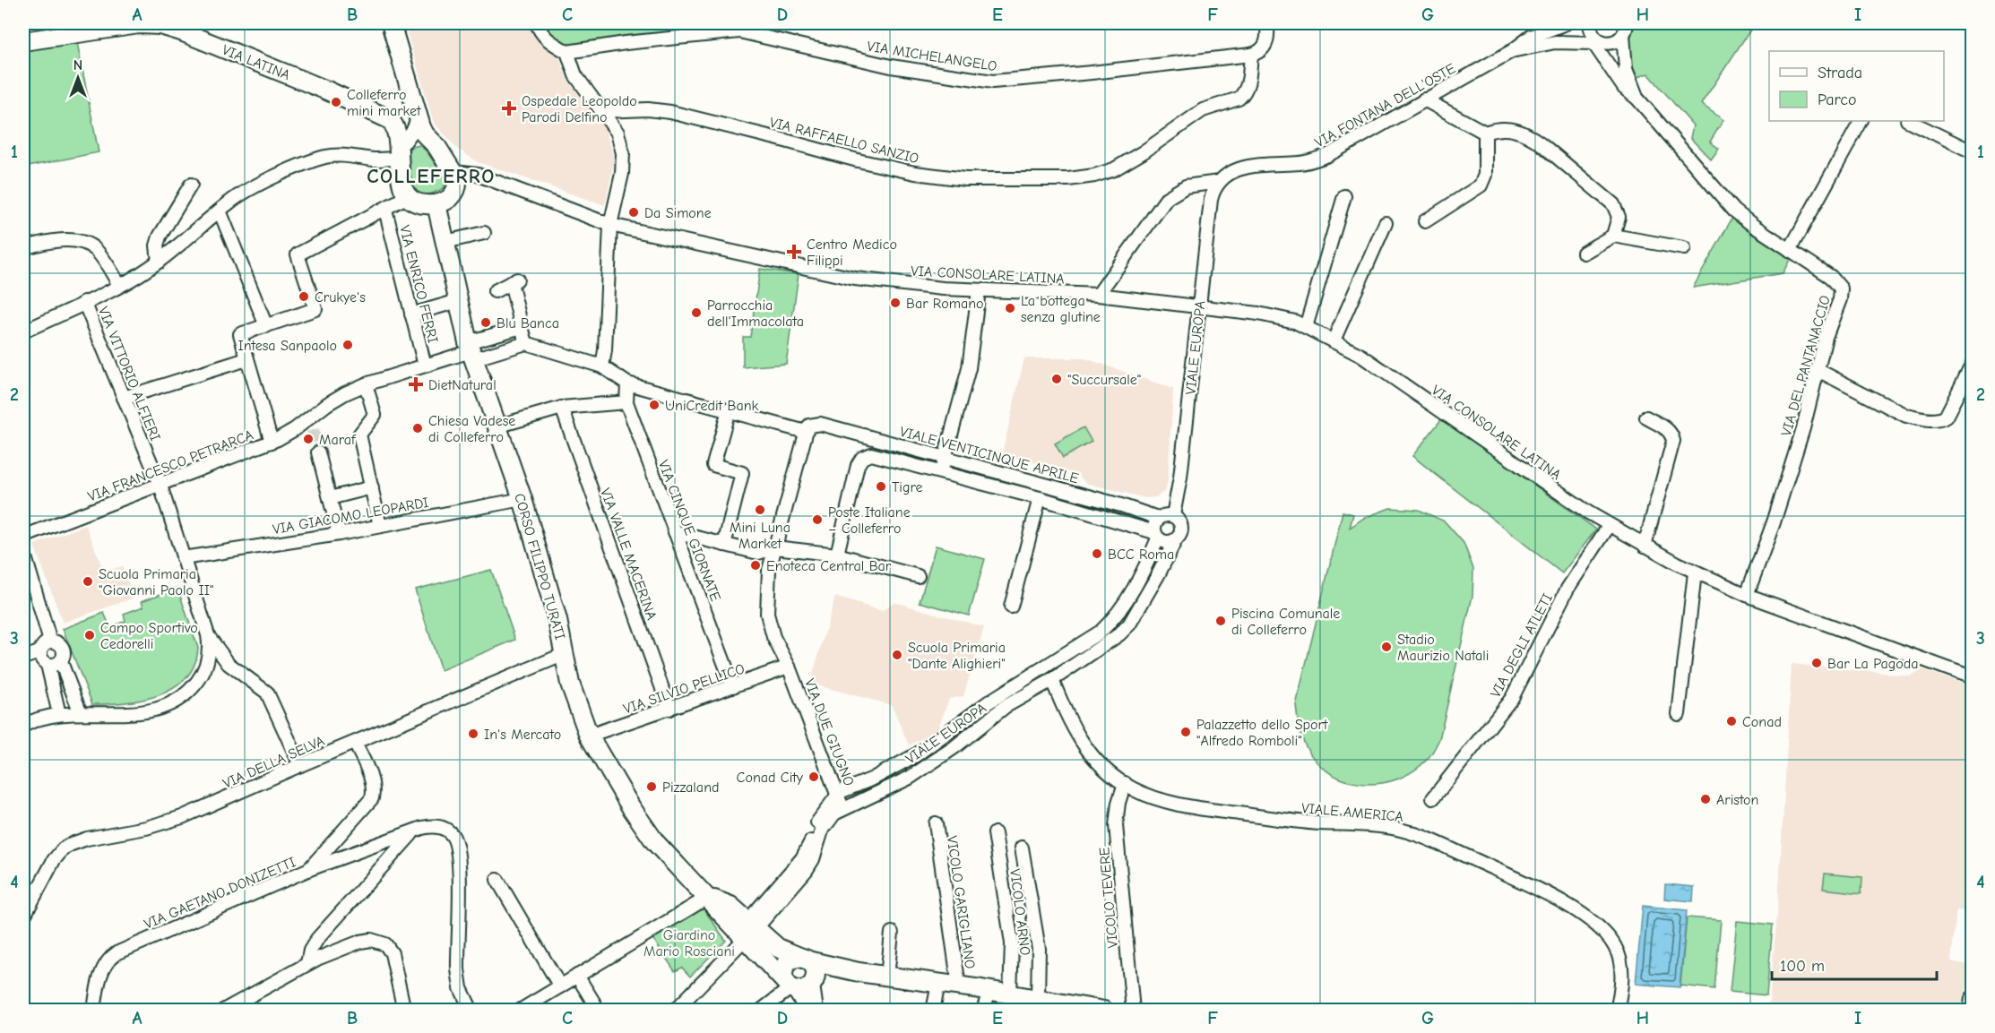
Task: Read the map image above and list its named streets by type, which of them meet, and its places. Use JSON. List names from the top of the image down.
{
  "streets": {
    "main road": ["VIA LATINA", "CORSO FILIPPO TURATI"],
    "street": [
      "VIA MICHELANGELO",
      "VIA FONTANA DELL'OSTE",
      "VIA RAFFAELLO SANZIO",
      "VIA CONSOLARE LATINA",
      "VIA ENRICO FERRI",
      "VIALE EUROPA",
      "VIA DEL PANTANACCIO",
      "VIA VITTORIO ALFIERI",
      "VIALE VENTICINQUE APRILE",
      "VIA FRANCESCO PETRARCA",
      "VIA GIACOMO LEOPARDI",
      "VIA CINQUE GIORNATE",
      "VIA VALLE MACERINA",
      "VIA DEGLI ATLETI",
      "VIA SILVIO PELLICO",
      "VIA DUE GIUGNO",
      "VIA DELLA SELVA",
      "VIALE AMERICA",
      "VIA GAETANO DONIZETTI",
      "VICOLO TEVERE",
      "VICOLO GARIGLIANO",
      "VICOLO ARNO"
    ]
  },
  "crossings": [
    ["VIA MICHELANGELO", "VIA RAFFAELLO SANZIO"],
    ["VIA LATINA", "VIA CONSOLARE LATINA"],
    ["VIA LATINA", "CORSO FILIPPO TURATI"],
    ["VIA FONTANA DELL'OSTE", "VIA CONSOLARE LATINA"],
    ["VIA FONTANA DELL'OSTE", "VIALE EUROPA"],
    ["VIA FONTANA DELL'OSTE", "VIA DEL PANTANACCIO"],
    ["VIA CONSOLARE LATINA", "VIALE EUROPA"],
    ["VIA CONSOLARE LATINA", "VIA DEL PANTANACCIO"],
    ["VIA CONSOLARE LATINA", "CORSO FILIPPO TURATI"],
    ["VIA CONSOLARE LATINA", "VIA DEGLI ATLETI"],
    ["VIA ENRICO FERRI", "VIA FRANCESCO PETRARCA"],
    ["VIALE EUROPA", "VIALE VENTICINQUE APRILE"],
    ["VIALE EUROPA", "CORSO FILIPPO TURATI"],
    ["VIALE EUROPA", "VIA DUE GIUGNO"],
    ["VIALE EUROPA", "VIALE AMERICA"],
    ["VIA VITTORIO ALFIERI", "VIA FRANCESCO PETRARCA"],
    ["VIA VITTORIO ALFIERI", "VIA GIACOMO LEOPARDI"],
    ["VIALE VENTICINQUE APRILE", "VIA CINQUE GIORNATE"],
    ["VIALE VENTICINQUE APRILE", "VIA DUE GIUGNO"],
    ["VIA FRANCESCO PETRARCA", "CORSO FILIPPO TURATI"],
    ["VIA GIACOMO LEOPARDI", "CORSO FILIPPO TURATI"],
    ["VIA CINQUE GIORNATE", "VIA SILVIO PELLICO"],
    ["VIA VALLE MACERINA", "VIA SILVIO PELLICO"],
    ["CORSO FILIPPO TURATI", "VIA SILVIO PELLICO"],
    ["CORSO FILIPPO TURATI", "VIA DELLA SELVA"],
    ["CORSO FILIPPO TURATI", "VICOLO GARIGLIANO"],
    ["CORSO FILIPPO TURATI", "VICOLO ARNO"],
    ["VIA SILVIO PELLICO", "VIA DUE GIUGNO"],
    ["VIA DELLA SELVA", "VIA GAETANO DONIZETTI"],
    ["VIALE AMERICA", "VICOLO TEVERE"]
  ],
  "districts": ["COLLEFERRO"],
  "parks": ["Giardino Mario Rosciani"],
  "places": {
    "other": [
      "Colleferro mini market",
      "Da Simone",
      "Crukye's",
      "Bar Romano",
      "La bottega senza glutine",
      "Parrocchia dell'Immacolata",
      "Blu Banca",
      "Intesa Sanpaolo",
      "\"Succursale\"",
      "UniCredit Bank",
      "Chiesa Vadese di Colleferro",
      "Maraf",
      "Tigre",
      "Mini Luna Market",
      "Poste Italiane – Colleferro",
      "BCC Roma",
      "Enoteca Central Bar",
      "Scuola Primaria \"Giovanni Paolo II\"",
      "Piscina Comunale di Colleferro",
      "Campo Sportivo Cedorelli",
      "Stadio Maurizio Natali",
      "Scuola Primaria \"Dante Alighieri\"",
      "Bar La Pagoda",
      "Conad",
      "Palazzetto dello Sport \"Alfredo Romboli\"",
      "In's Mercato",
      "Conad City",
      "Pizzaland",
      "Ariston"
    ],
    "health": ["Ospedale Leopoldo Parodi Delfino", "Centro Medico Filippi", "DietNatural"]
  },
  "legend": ["Strada", "Parco"],
  "scale_bar": "100 m",
  "north": "top",
  "grid": {
    "columns": [
      "A",
      "B",
      "C",
      "D",
      "E",
      "F",
      "G",
      "H",
      "I"
    ],
    "rows": [
      "1",
      "2",
      "3",
      "4"
    ]
  }
}
